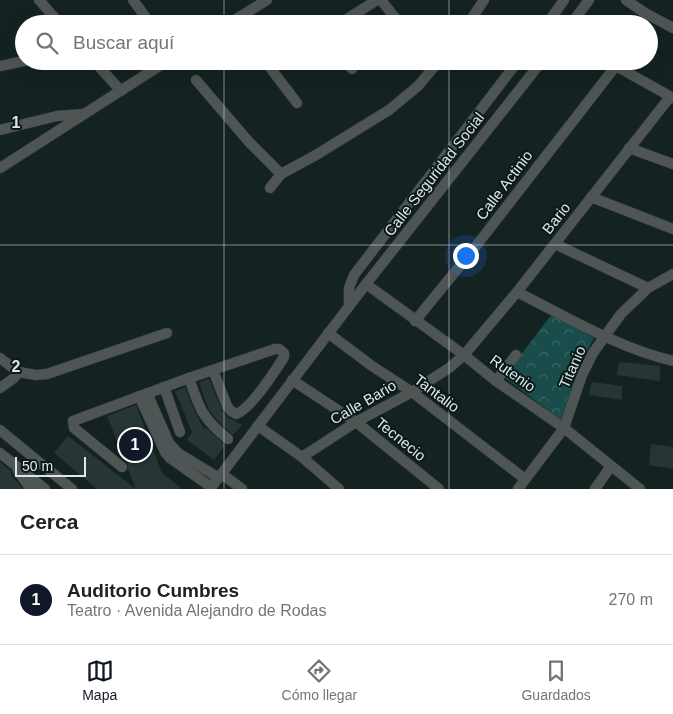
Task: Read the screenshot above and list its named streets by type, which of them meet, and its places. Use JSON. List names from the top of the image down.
{
  "streets": {
    "street": [
      "Calle Seguridad Social",
      "Calle Actinio",
      "Bario",
      "Titanio",
      "Rutenio",
      "Tantalio",
      "Calle Bario",
      "Tecnecio"
    ]
  },
  "crossings": [
    ["Calle Seguridad Social", "Rutenio"],
    ["Calle Seguridad Social", "Tantalio"],
    ["Calle Seguridad Social", "Tecnecio"],
    ["Calle Actinio", "Rutenio"],
    ["Bario", "Rutenio"],
    ["Bario", "Calle Bario"],
    ["Titanio", "Rutenio"],
    ["Titanio", "Tantalio"],
    ["Rutenio", "Calle Bario"],
    ["Tantalio", "Calle Bario"],
    ["Calle Bario", "Tecnecio"]
  ],
  "scale_bar": "50 m",
  "page": {
    "search": "Buscar aquí",
    "pins": "1",
    "scale": "50 m",
    "heading": "Cerca",
    "list": [
      {
        "mark": "1",
        "name": "Auditorio Cumbres",
        "note": "Teatro · Avenida Alejandro de Rodas",
        "value": "270 m"
      }
    ],
    "nav": ["Mapa", "Cómo llegar", "Guardados"]
  },
  "grid": {
    "rows": ["1", "2"]
  }
}
